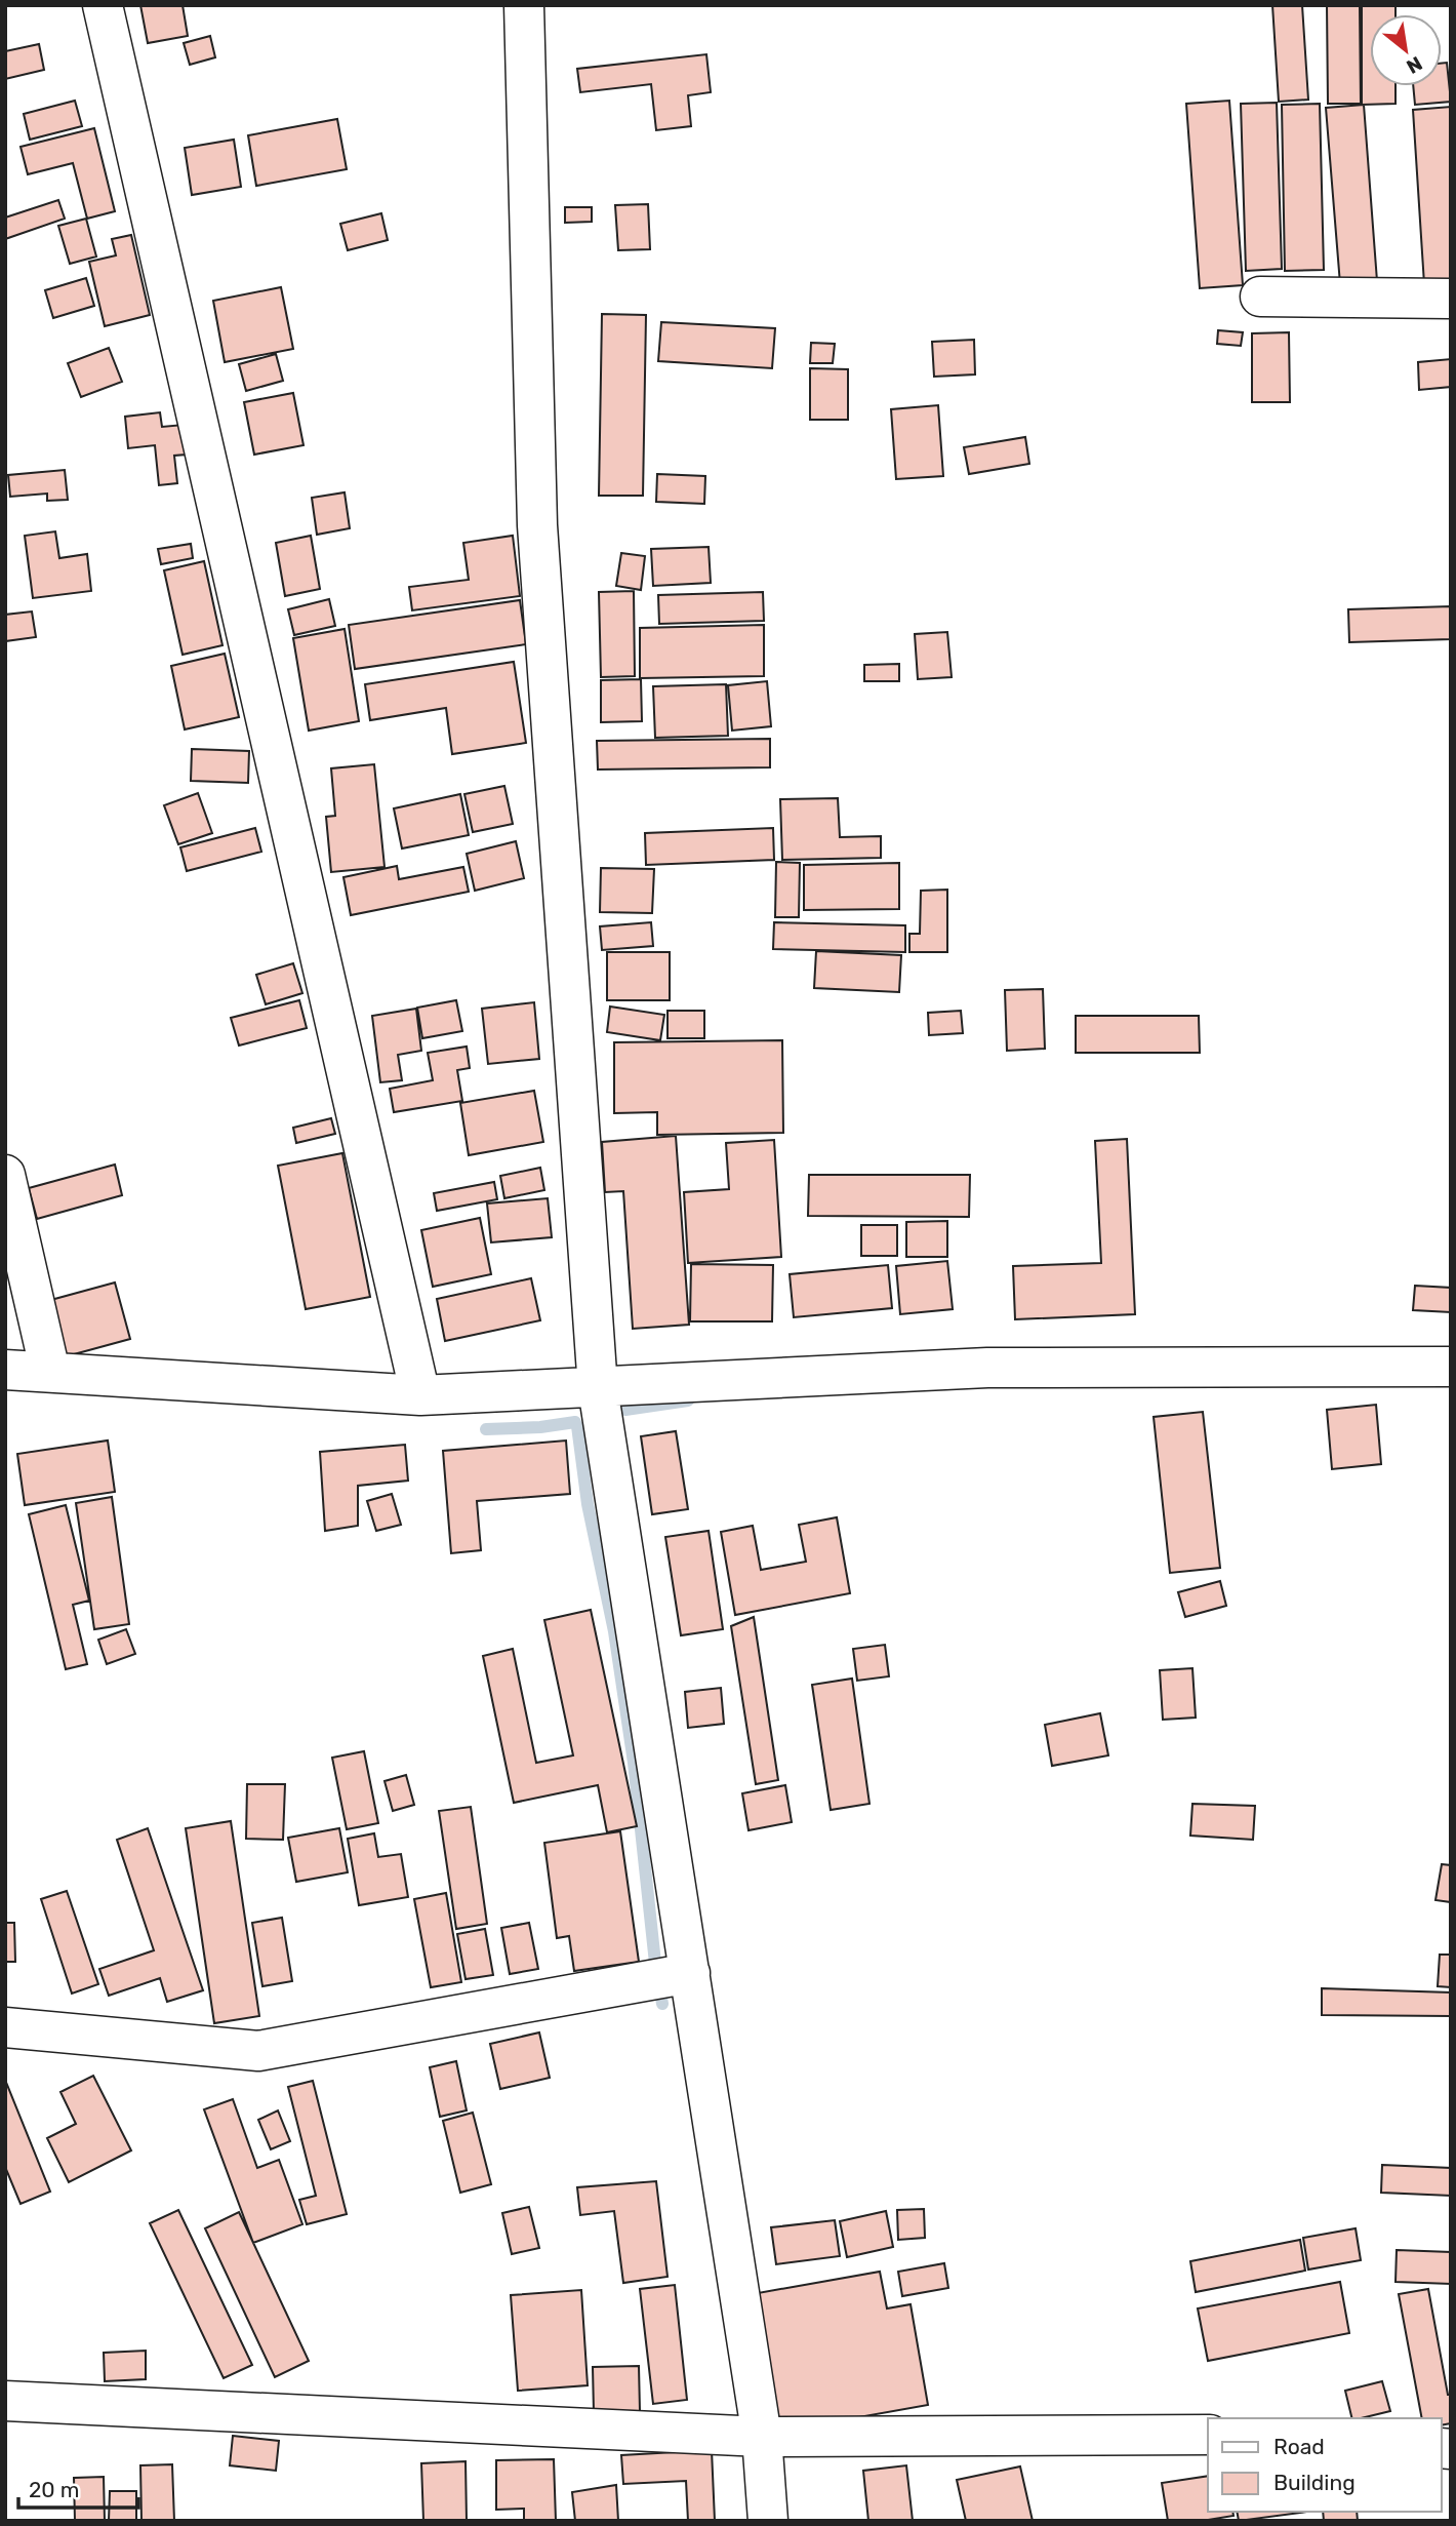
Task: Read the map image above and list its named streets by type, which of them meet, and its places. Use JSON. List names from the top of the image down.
{
  "legend": ["Road", "Building"],
  "scale_bar": "20 m",
  "north": "bottom right"
}
